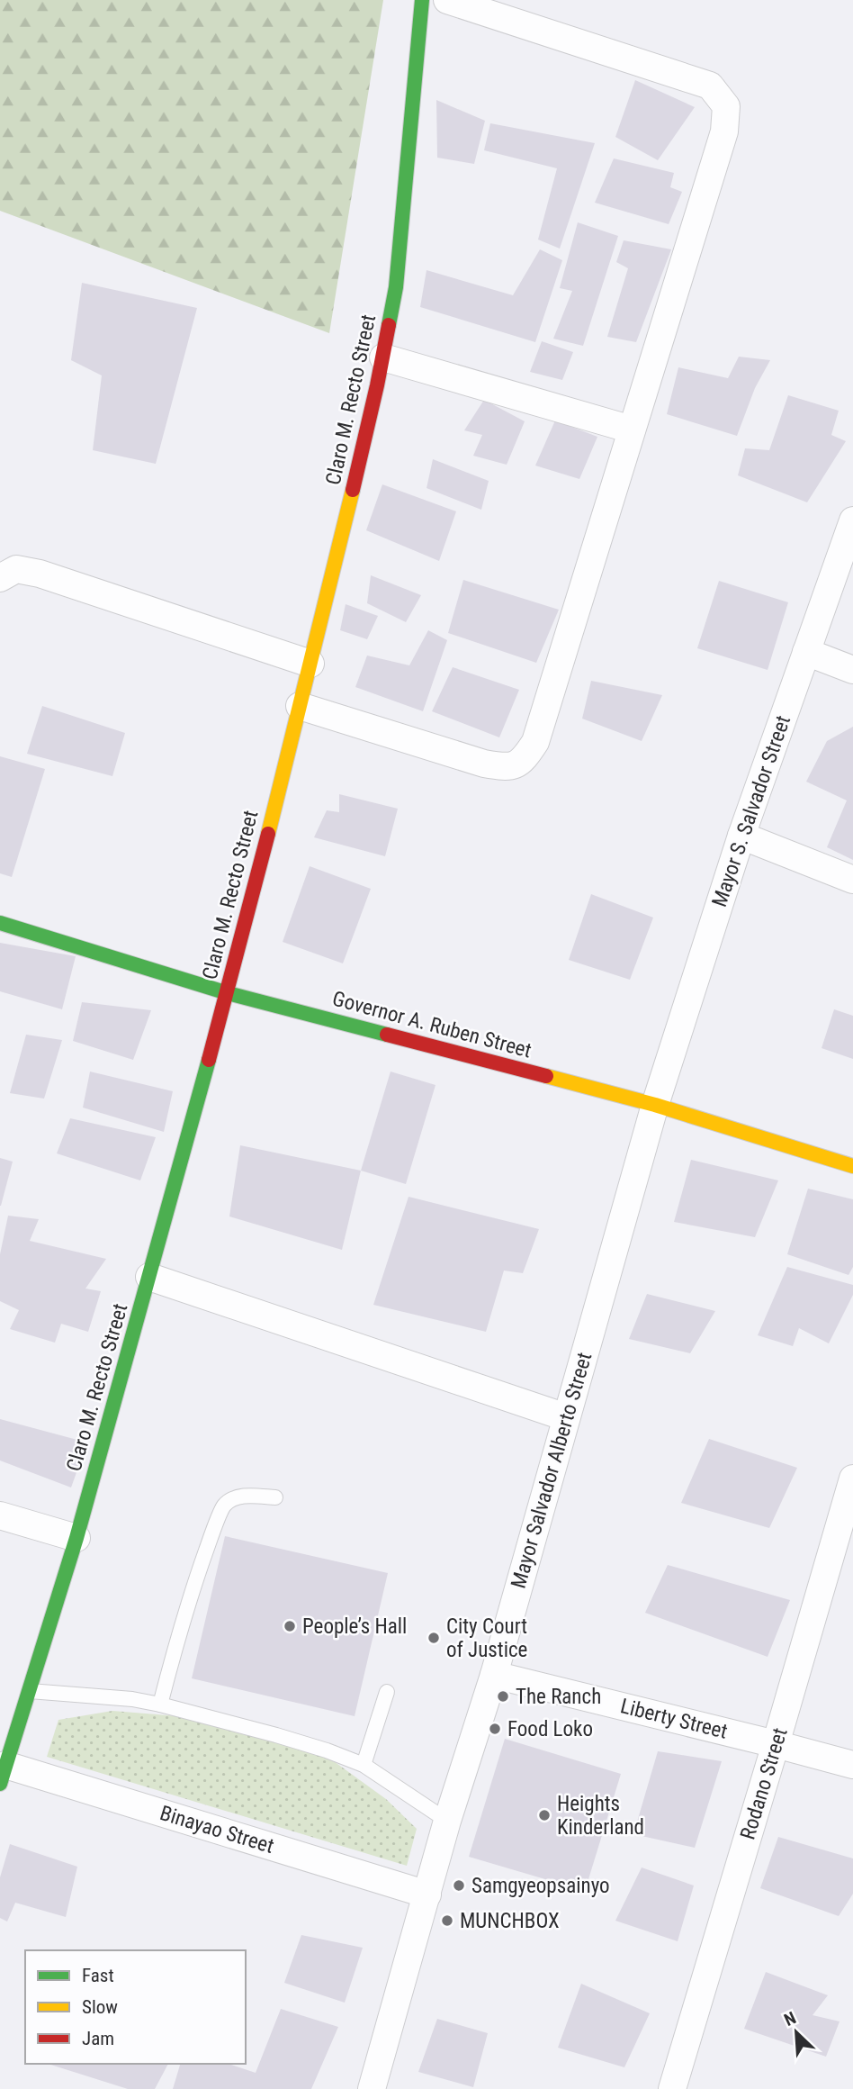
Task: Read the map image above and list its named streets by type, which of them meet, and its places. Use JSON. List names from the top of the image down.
{
  "streets": {
    "main road": ["Claro M. Recto Street", "Governor A. Ruben Street"],
    "street": [
      "Mayor S. Salvador Street",
      "Mayor Salvador Alberto Street",
      "Liberty Street",
      "Rodano Street",
      "Binayao Street"
    ]
  },
  "crossings": [
    ["Claro M. Recto Street", "Governor A. Ruben Street"],
    ["Claro M. Recto Street", "Binayao Street"],
    ["Mayor S. Salvador Street", "Governor A. Ruben Street"],
    ["Mayor S. Salvador Street", "Mayor Salvador Alberto Street"],
    ["Governor A. Ruben Street", "Mayor Salvador Alberto Street"],
    ["Mayor Salvador Alberto Street", "Liberty Street"],
    ["Mayor Salvador Alberto Street", "Binayao Street"],
    ["Liberty Street", "Rodano Street"]
  ],
  "places": [
    "People’s Hall",
    "City Court of Justice",
    "The Ranch",
    "Food Loko",
    "Heights Kinderland",
    "Samgyeopsainyo",
    "MUNCHBOX"
  ],
  "legend": ["Fast", "Slow", "Jam"],
  "north": "top left"
}
